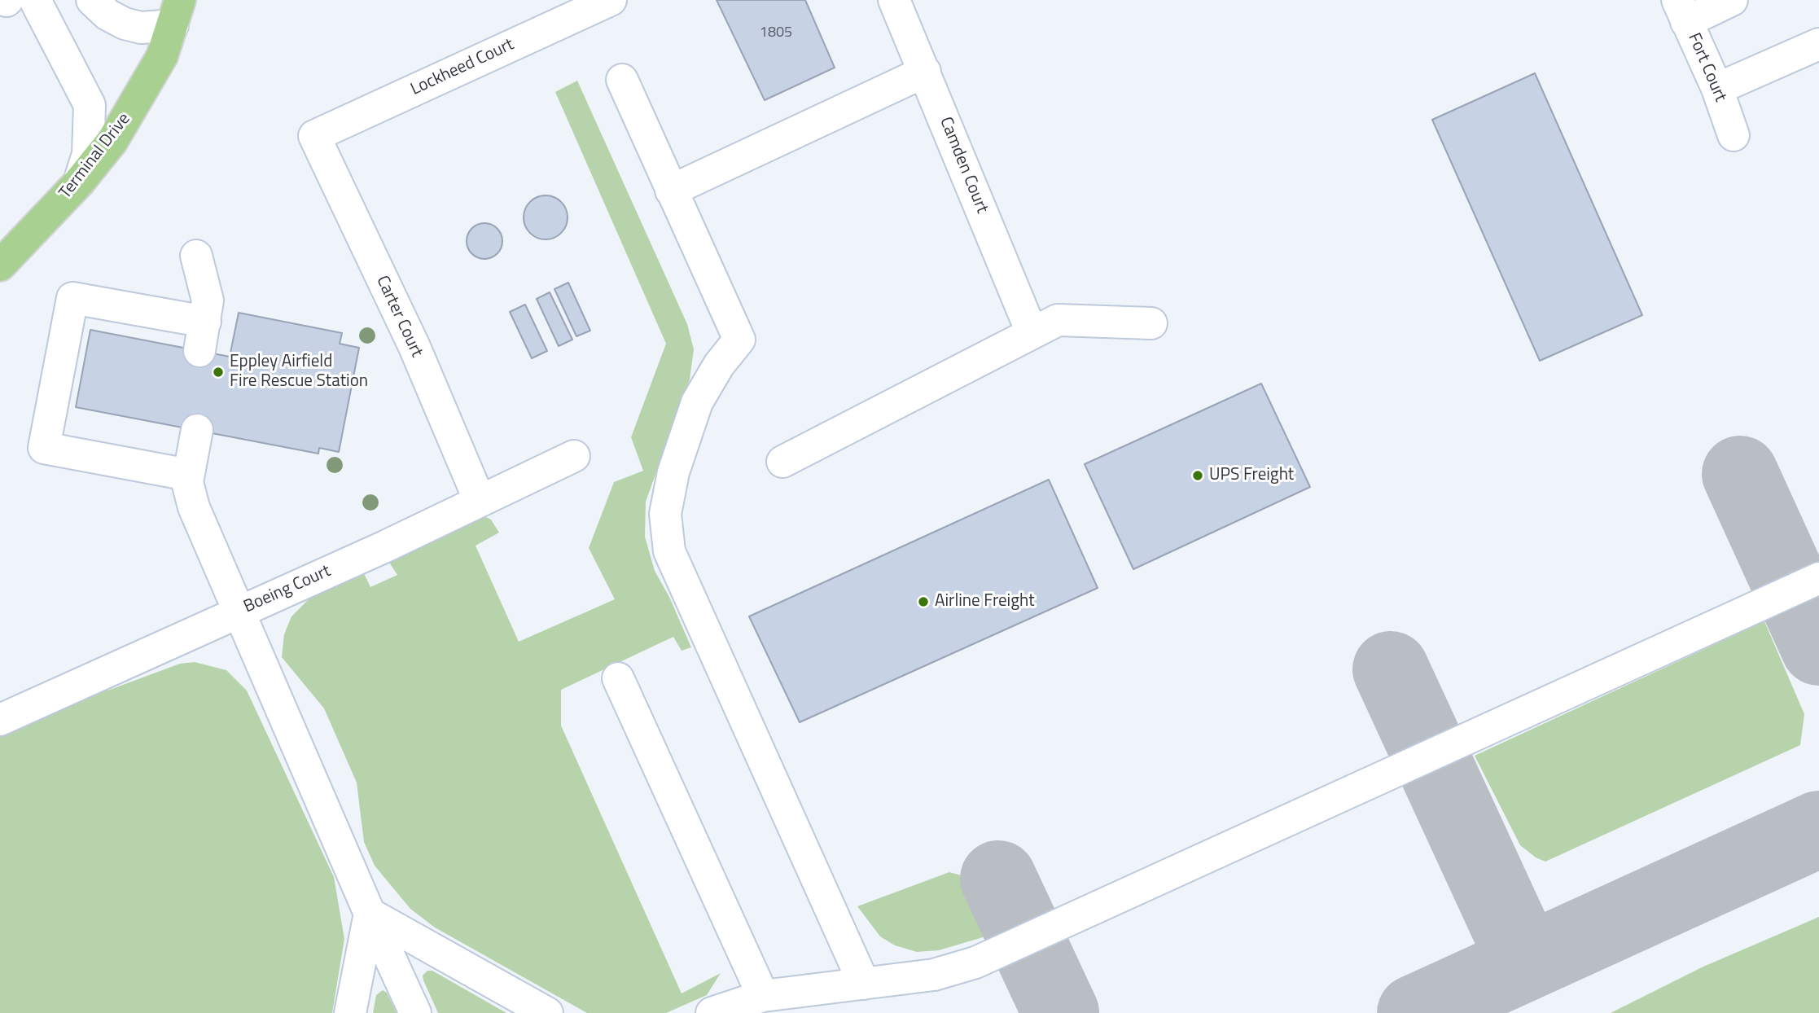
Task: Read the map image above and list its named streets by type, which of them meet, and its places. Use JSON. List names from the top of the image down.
{
  "streets": {
    "main road": ["Terminal Drive"],
    "street": [
      "Lockheed Court",
      "Fort Court",
      "Camden Court",
      "Carter Court",
      "Boeing Court"
    ]
  },
  "crossings": [
    ["Lockheed Court", "Carter Court"],
    ["Carter Court", "Boeing Court"]
  ],
  "places": ["Eppley Airfield Fire Rescue Station", "UPS Freight", "Airline Freight"],
  "house_numbers": ["1805"]
}
